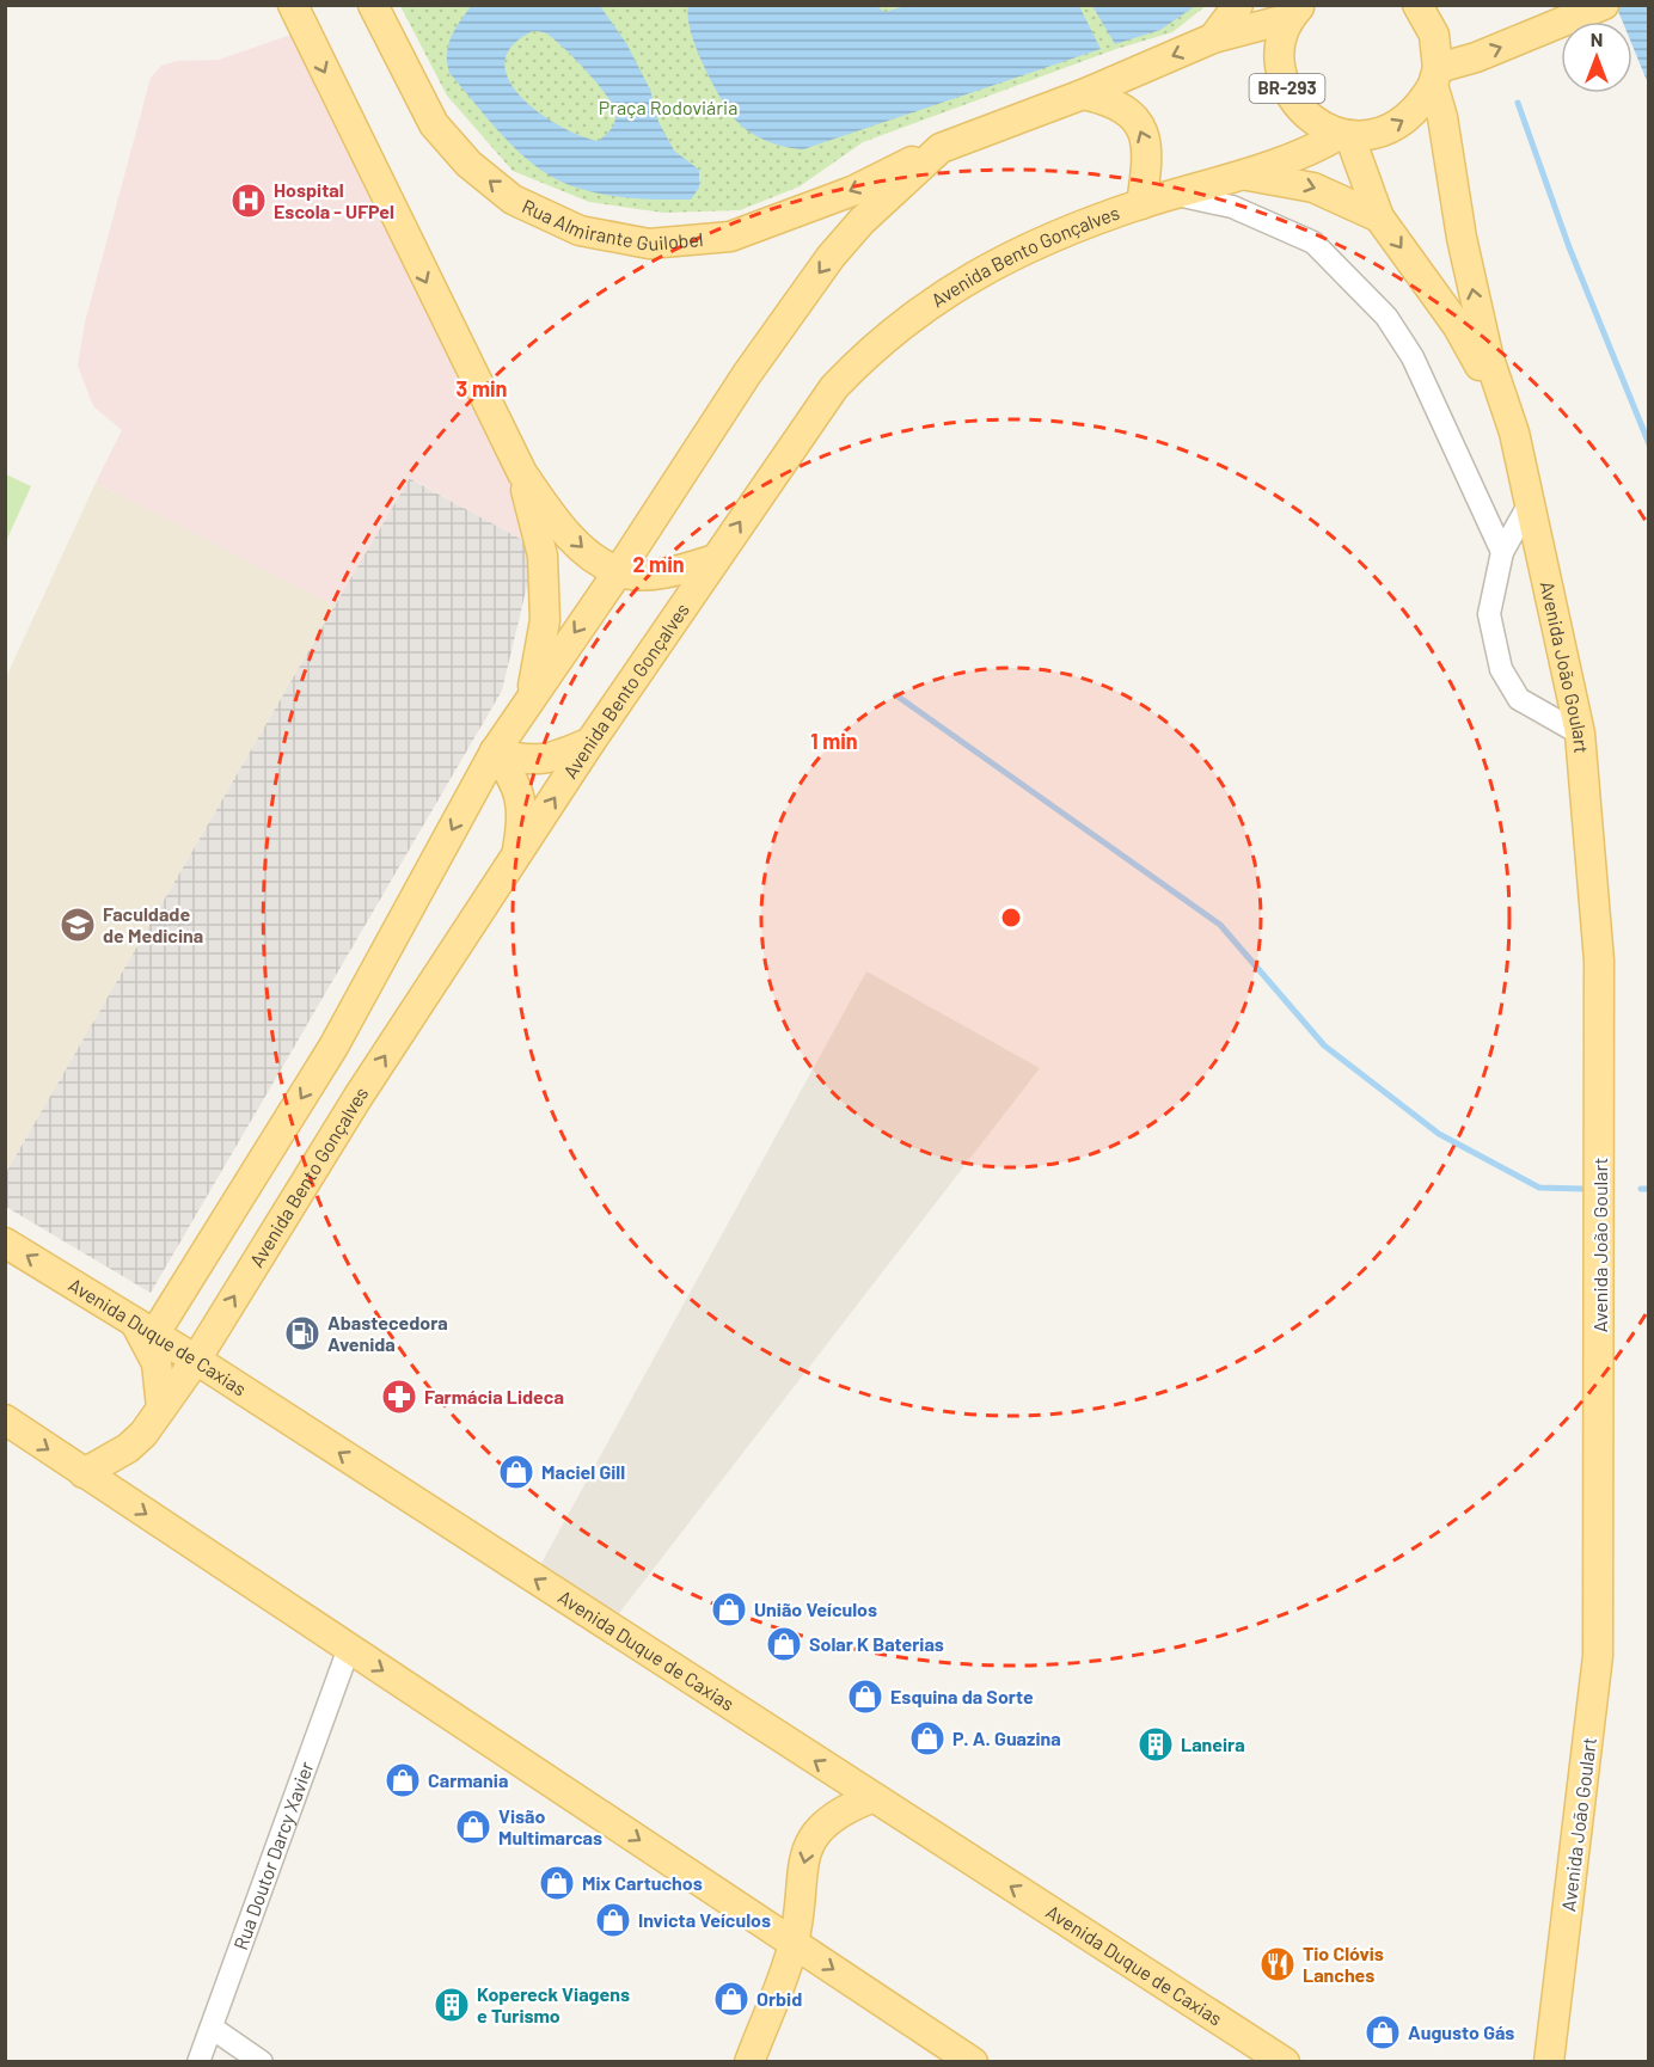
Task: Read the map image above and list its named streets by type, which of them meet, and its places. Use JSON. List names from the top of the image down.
{
  "streets": {
    "main road": [
      "BR-293",
      "Rua Almirante Guilobel",
      "Avenida Bento Gonçalves",
      "Avenida João Goulart",
      "Avenida Duque de Caxias"
    ],
    "street": ["Rua Doutor Darcy Xavier"]
  },
  "crossings": [
    ["BR-293", "Avenida Bento Gonçalves"],
    ["BR-293", "Avenida João Goulart"],
    ["Avenida Bento Gonçalves", "Avenida João Goulart"],
    ["Avenida Bento Gonçalves", "Avenida Duque de Caxias"]
  ],
  "one_way": ["Rua Almirante Guilobel"],
  "parks": ["Praça Rodoviária"],
  "places": {
    "hospital": ["Hospital Escola - UFPel"],
    "school or university": ["Faculdade de Medicina"],
    "fuel station": ["Abastecedora Avenida"],
    "pharmacy": ["Farmácia Lideca"],
    "shop": [
      "Maciel Gill",
      "União Veículos",
      "Solar K Baterias",
      "Esquina da Sorte",
      "P. A. Guazina",
      "Carmania",
      "Visão Multimarcas",
      "Mix Cartuchos",
      "Invicta Veículos",
      "Orbid",
      "Augusto Gás"
    ],
    "building": ["Laneira", "Kopereck Viagens e Turismo"],
    "restaurant": ["Tio Clóvis Lanches"]
  },
  "north": "top",
  "rings": ["3 min", "2 min", "1 min"]
}
